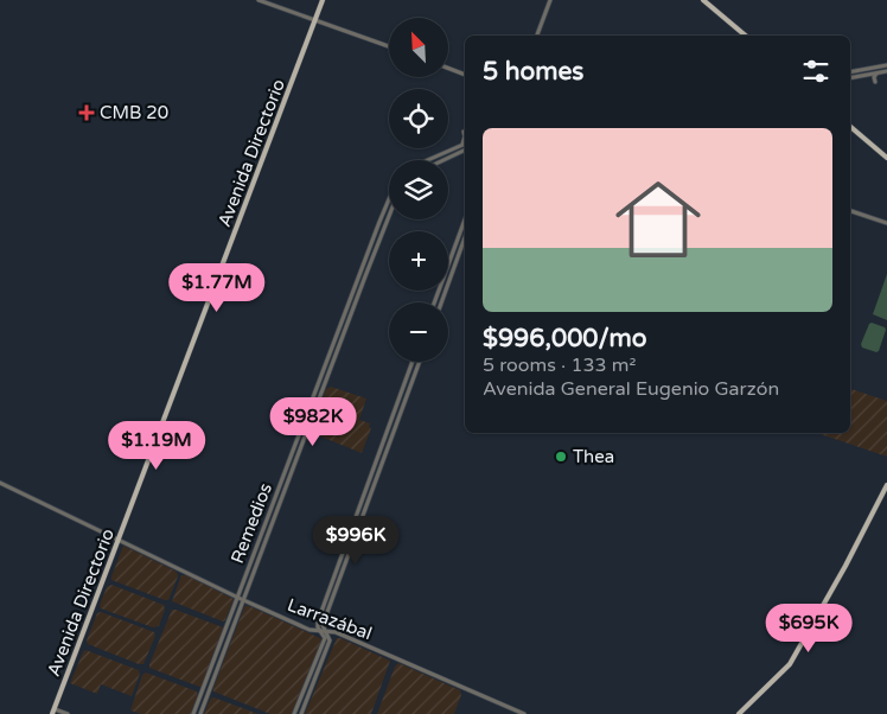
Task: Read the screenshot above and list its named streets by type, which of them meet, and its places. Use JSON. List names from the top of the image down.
{
  "streets": {
    "main road": ["Avenida Directorio"],
    "street": ["Remedios", "Larrazábal"]
  },
  "crossings": [
    ["Avenida Directorio", "Larrazábal"],
    ["Remedios", "Larrazábal"]
  ],
  "places": {
    "health": ["CMB 20"],
    "other": ["Thea"]
  },
  "north": "top left",
  "page": {
    "map_buttons": ["+", "−"],
    "heading": "5 homes",
    "list": [
      {
        "name": "$996,000/mo",
        "note": "5 rooms · 133 m² · Avenida General Eugenio Garzón"
      }
    ],
    "price": [
      "$1.77M",
      "$982K",
      "$1.19M",
      "$996K",
      "$695K"
    ]
  }
}
